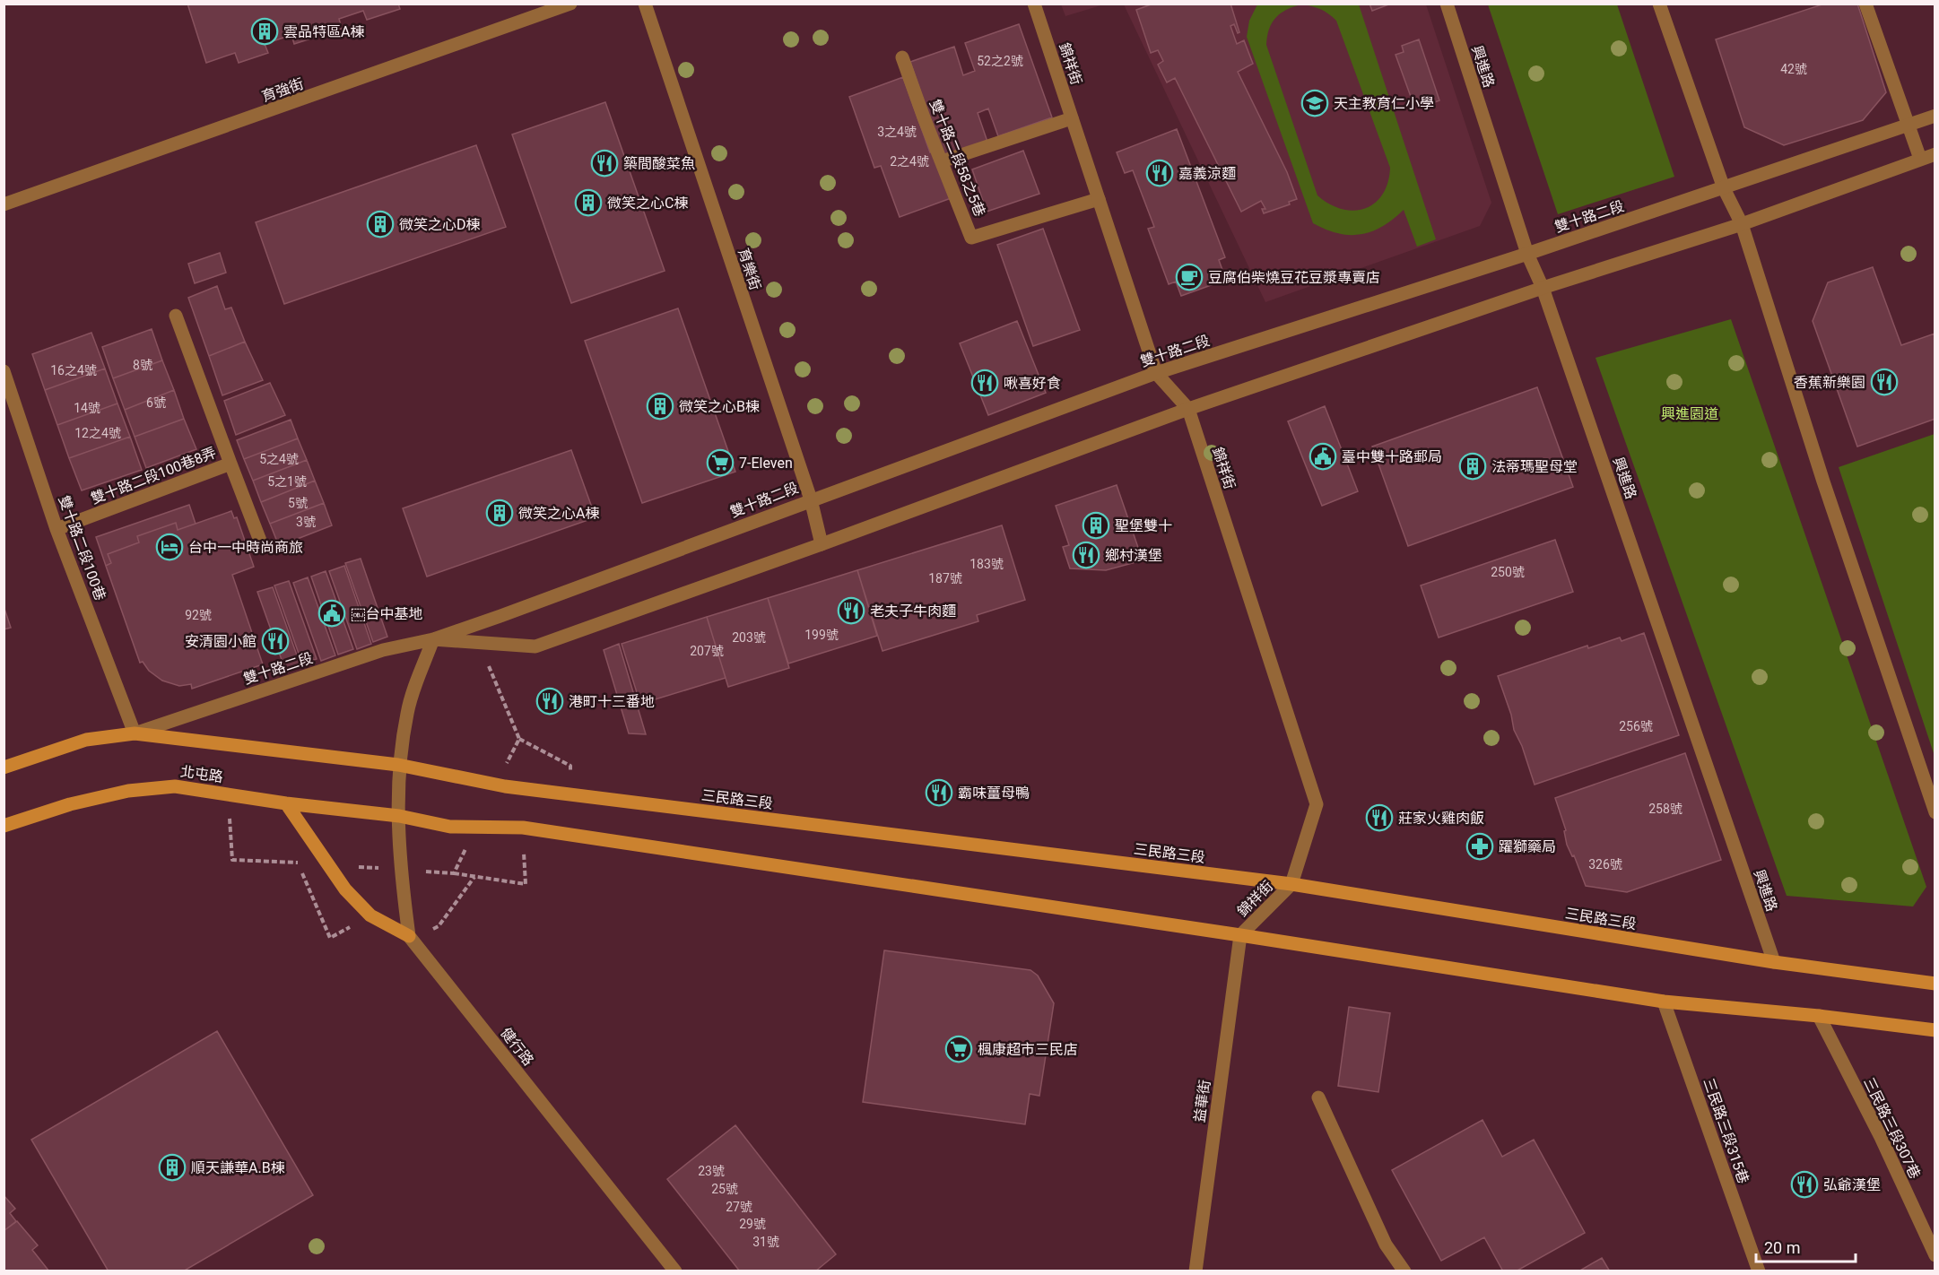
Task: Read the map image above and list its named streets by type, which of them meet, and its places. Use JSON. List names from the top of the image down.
{
  "streets": {
    "main road": ["北屯路", "三民路三段"],
    "street": [
      "錦祥街",
      "興進路",
      "育強街",
      "雙十路二段58之5巷",
      "雙十路二段",
      "育樂街",
      "雙十路二段100巷8弄",
      "雙十路二段100巷",
      "健行路",
      "益華街",
      "三民路三段307巷",
      "三民路三段315巷"
    ]
  },
  "crossings": [
    ["錦祥街", "雙十路二段58之5巷"],
    ["錦祥街", "雙十路二段"],
    ["錦祥街", "三民路三段"],
    ["錦祥街", "益華街"],
    ["興進路", "雙十路二段"],
    ["興進路", "三民路三段"],
    ["雙十路二段", "育樂街"],
    ["雙十路二段", "雙十路二段100巷"],
    ["雙十路二段100巷8弄", "雙十路二段100巷"]
  ],
  "parks": ["興進園道"],
  "places": {
    "building": [
      "雲品特區A棟",
      "微笑之心C棟",
      "微笑之心D棟",
      "微笑之心B棟",
      "法蒂瑪聖母堂",
      "微笑之心A棟",
      "聖堡雙十",
      "順天謙華A.B棟"
    ],
    "school or university": ["天主教育仁小學"],
    "restaurant": [
      "築間酸菜魚",
      "嘉義涼麵",
      "香蕉新樂園",
      "啾喜好食",
      "鄉村漢堡",
      "老夫子牛肉麵",
      "安清園小館",
      "港町十三番地",
      "霸味薑母鴨",
      "莊家火雞肉飯",
      "弘爺漢堡"
    ],
    "cafe": ["豆腐伯柴燒豆花豆漿專賣店"],
    "public building": ["臺中雙十路郵局", "￼台中基地"],
    "supermarket": ["7-Eleven", "楓康超市三民店"],
    "hotel": ["台中一中時尚商旅"],
    "pharmacy": ["躍獅藥局"]
  },
  "house_numbers": [
    "52之2號",
    "42號",
    "3之4號",
    "2之4號",
    "8號",
    "16之4號",
    "6號",
    "14號",
    "12之4號",
    "5之4號",
    "5之1號",
    "5號",
    "3號",
    "183號",
    "250號",
    "187號",
    "92號",
    "199號",
    "203號",
    "207號",
    "256號",
    "258號",
    "326號",
    "23號",
    "25號",
    "27號",
    "29號",
    "31號"
  ],
  "scale_bar": "20 m"
}
